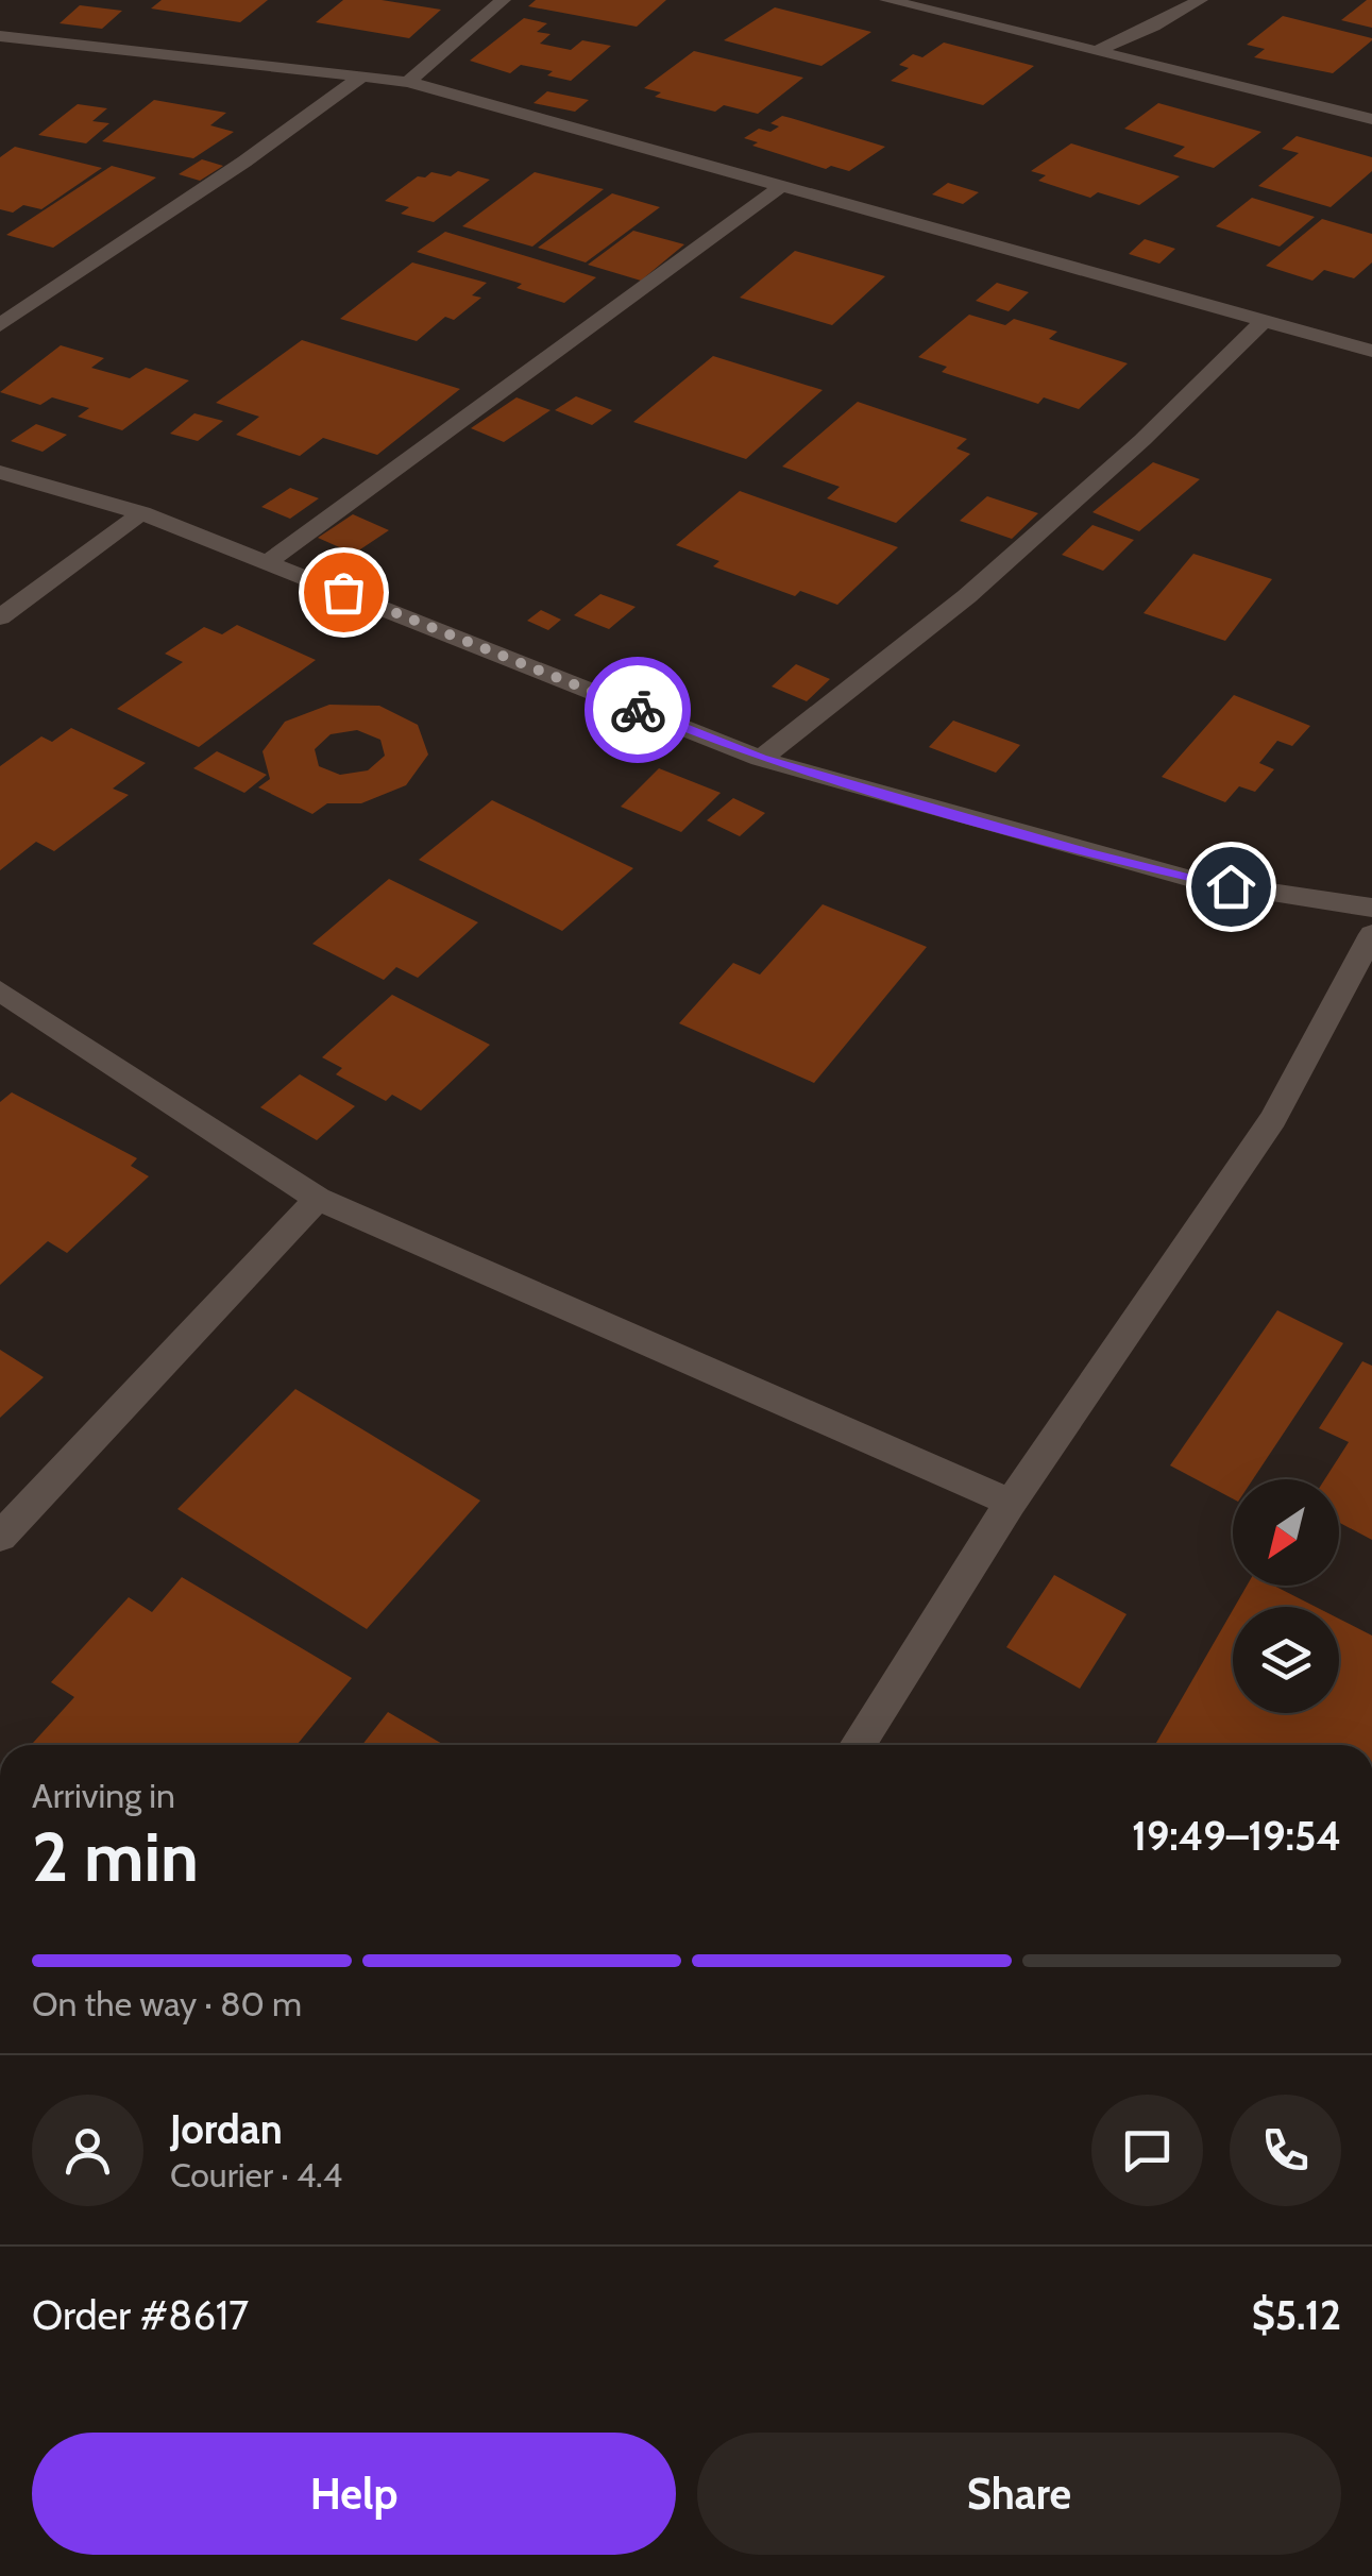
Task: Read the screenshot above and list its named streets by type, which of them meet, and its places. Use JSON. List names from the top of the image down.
{
  "north": "bottom left",
  "page": {
    "heading": ["2 min", "Arriving in", "19:49–19:54"],
    "panel": [
      "Jordan",
      "Courier · 4.4",
      "Order #8617",
      "$5.12"
    ],
    "bar": "On the way · 80 m",
    "buttons": ["Help", "Share"]
  }
}
